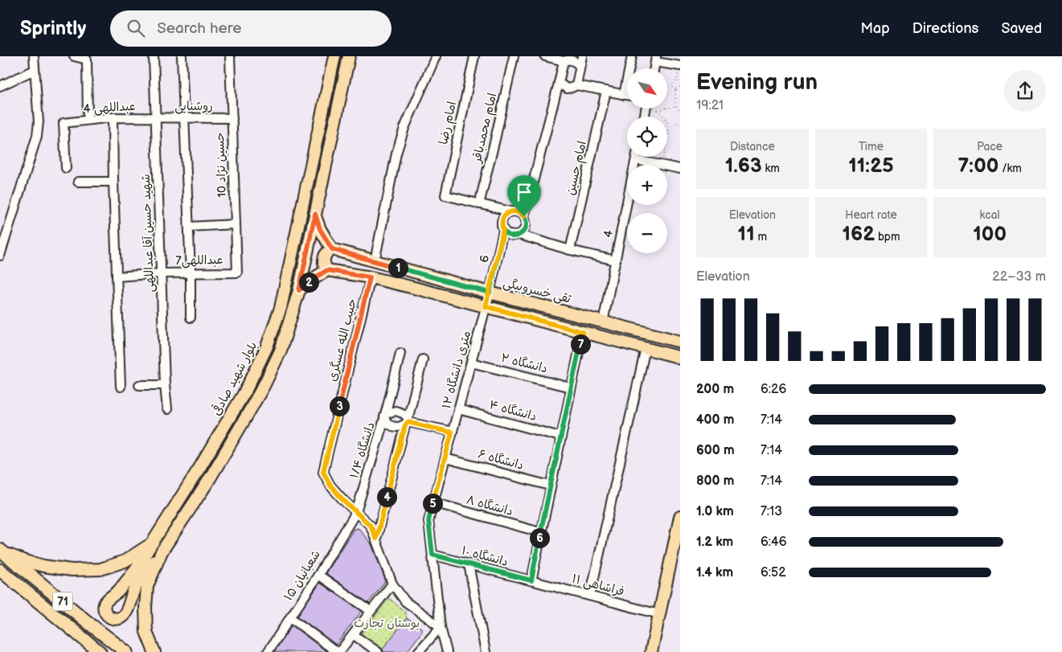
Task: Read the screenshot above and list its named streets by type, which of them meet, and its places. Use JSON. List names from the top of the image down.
{
  "streets": {
    "highway": ["71"],
    "main road": ["تقی خسروبیگی", "بلوار شهید صادقی"],
    "street": [
      "روشنایی",
      "عبداللهی 4",
      "امام رضا",
      "امام محمدباقر",
      "حسین نژاد 10",
      "امام حسین",
      "شهید حسین آقا عبداللهی",
      "4",
      "6",
      "عبداللهی7",
      "حبیب الله عسگری",
      "دانشگاه ۲",
      "۱۲ متری دانشگاه",
      "دانشگاه ۴",
      "دانشگاه ۱/۴",
      "دانشگاه ۶",
      "دانشگاه ۸",
      "دانشگاه ۱۰",
      "شعبانیان ۱۵",
      "فراشاهی ۱۱"
    ]
  },
  "crossings": [
    ["روشنایی", "عبداللهی 4"],
    ["روشنایی", "حسین نژاد 10"],
    ["روشنایی", "شهید حسین آقا عبداللهی"],
    ["عبداللهی 4", "شهید حسین آقا عبداللهی"],
    ["امام رضا", "امام محمدباقر"],
    ["حسین نژاد 10", "عبداللهی7"],
    ["شهید حسین آقا عبداللهی", "عبداللهی7"],
    ["4", "تقی خسروبیگی"],
    ["6", "تقی خسروبیگی"],
    ["6", "۱۲ متری دانشگاه"],
    ["حبیب الله عسگری", "۱۲ متری دانشگاه"],
    ["حبیب الله عسگری", "دانشگاه ۱/۴"],
    ["حبیب الله عسگری", "شعبانیان ۱۵"],
    ["دانشگاه ۲", "۱۲ متری دانشگاه"],
    ["۱۲ متری دانشگاه", "دانشگاه ۴"],
    ["۱۲ متری دانشگاه", "دانشگاه ۶"],
    ["۱۲ متری دانشگاه", "دانشگاه ۸"],
    ["۱۲ متری دانشگاه", "دانشگاه ۱۰"],
    ["بلوار شهید صادقی", "71"],
    ["دانشگاه ۱/۴", "شعبانیان ۱۵"],
    ["دانشگاه ۱۰", "فراشاهی ۱۱"]
  ],
  "parks": ["بوستان تجارت"],
  "north": "bottom right",
  "page": {
    "header": "Sprintly",
    "search": "Search here",
    "nav": ["Map", "Directions", "Saved"],
    "heading": ["Evening run", "19:21"],
    "map_buttons": ["+", "−"],
    "stats": [
      ["Distance", "1.63 km"],
      ["Time", "11:25"],
      ["Pace", "7:00 /km"],
      ["Elevation", "11 m"],
      ["Heart rate", "162 bpm"],
      ["kcal", "100"]
    ],
    "pins": [
      "1",
      "2",
      "7",
      "3",
      "4",
      "5",
      "6"
    ],
    "chart": ["Elevation", "22–33 m"],
    "list": [
      {
        "name": "200 m",
        "note": "6:26"
      },
      {
        "name": "400 m",
        "note": "7:14"
      },
      {
        "name": "600 m",
        "note": "7:14"
      },
      {
        "name": "800 m",
        "note": "7:14"
      },
      {
        "name": "1.0 km",
        "note": "7:13"
      },
      {
        "name": "1.2 km",
        "note": "6:46"
      },
      {
        "name": "1.4 km",
        "note": "6:52"
      }
    ]
  }
}
